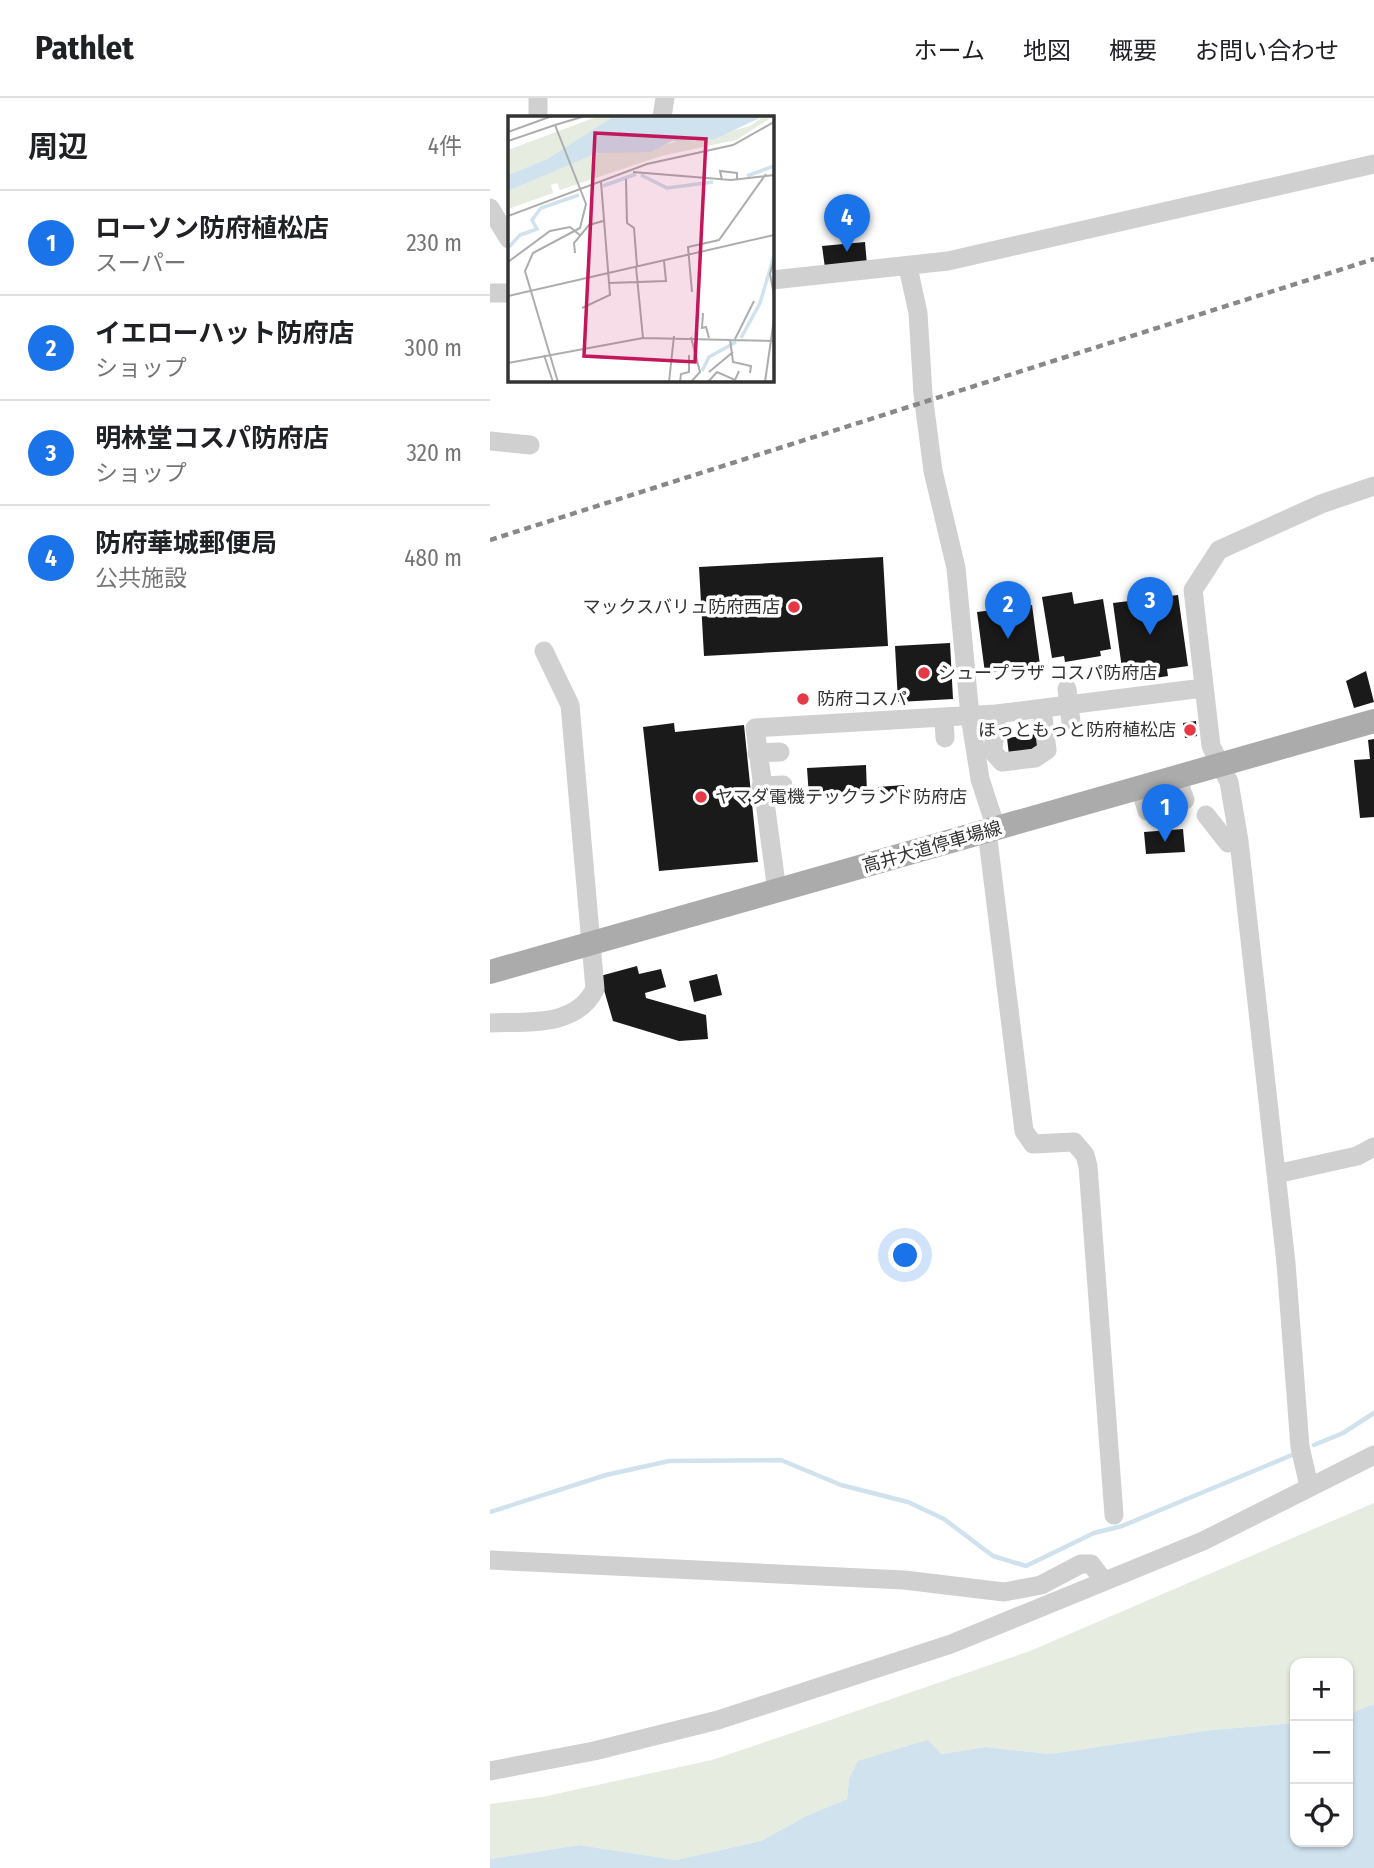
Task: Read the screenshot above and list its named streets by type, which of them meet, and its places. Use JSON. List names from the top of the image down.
{
  "streets": {
    "main road": ["高井大道停車場線"]
  },
  "places": [
    "マックスバリュ防府西店",
    "シュープラザ コスパ防府店",
    "防府コスパ",
    "ほっともっと防府植松店",
    "ヤマダ電機テックランド防府店"
  ],
  "page": {
    "header": "Pathlet",
    "nav": [
      "ホーム",
      "地図",
      "概要",
      "お問い合わせ"
    ],
    "heading": ["周辺", "4件"],
    "list": [
      {
        "mark": "1",
        "name": "ローソン防府植松店",
        "note": "スーパー",
        "value": "230 m"
      },
      {
        "mark": "2",
        "name": "イエローハット防府店",
        "note": "ショップ",
        "value": "300 m"
      },
      {
        "mark": "3",
        "name": "明林堂コスパ防府店",
        "note": "ショップ",
        "value": "320 m"
      },
      {
        "mark": "4",
        "name": "防府華城郵便局",
        "note": "公共施設",
        "value": "480 m"
      }
    ],
    "pins": [
      "4",
      "3",
      "2",
      "1"
    ],
    "map_buttons": ["+", "−"]
  }
}
